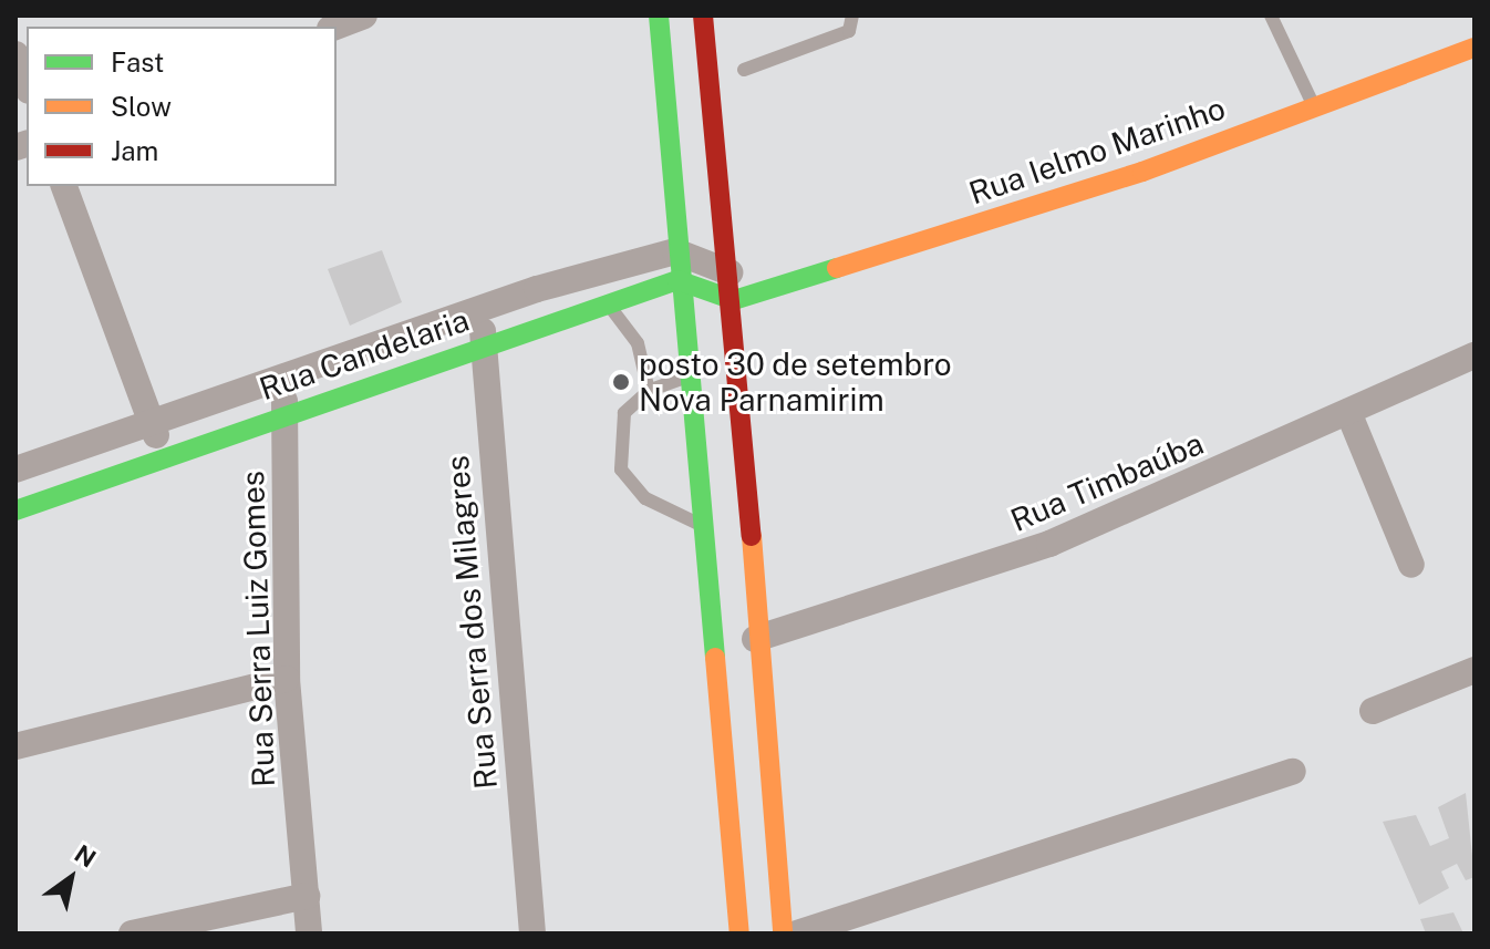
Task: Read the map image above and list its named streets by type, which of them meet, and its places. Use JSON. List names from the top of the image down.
{
  "streets": {
    "main road": ["Rua Ielmo Marinho", "Rua Candelaria"],
    "street": ["Rua Timbaúba", "Rua Serra dos Milagres", "Rua Serra Luiz Gomes"]
  },
  "crossings": [
    ["Rua Candelaria", "Rua Serra dos Milagres"],
    ["Rua Candelaria", "Rua Serra Luiz Gomes"]
  ],
  "places": ["posto 30 de setembro Nova Parnamirim"],
  "legend": ["Fast", "Slow", "Jam"],
  "north": "top right"
}
